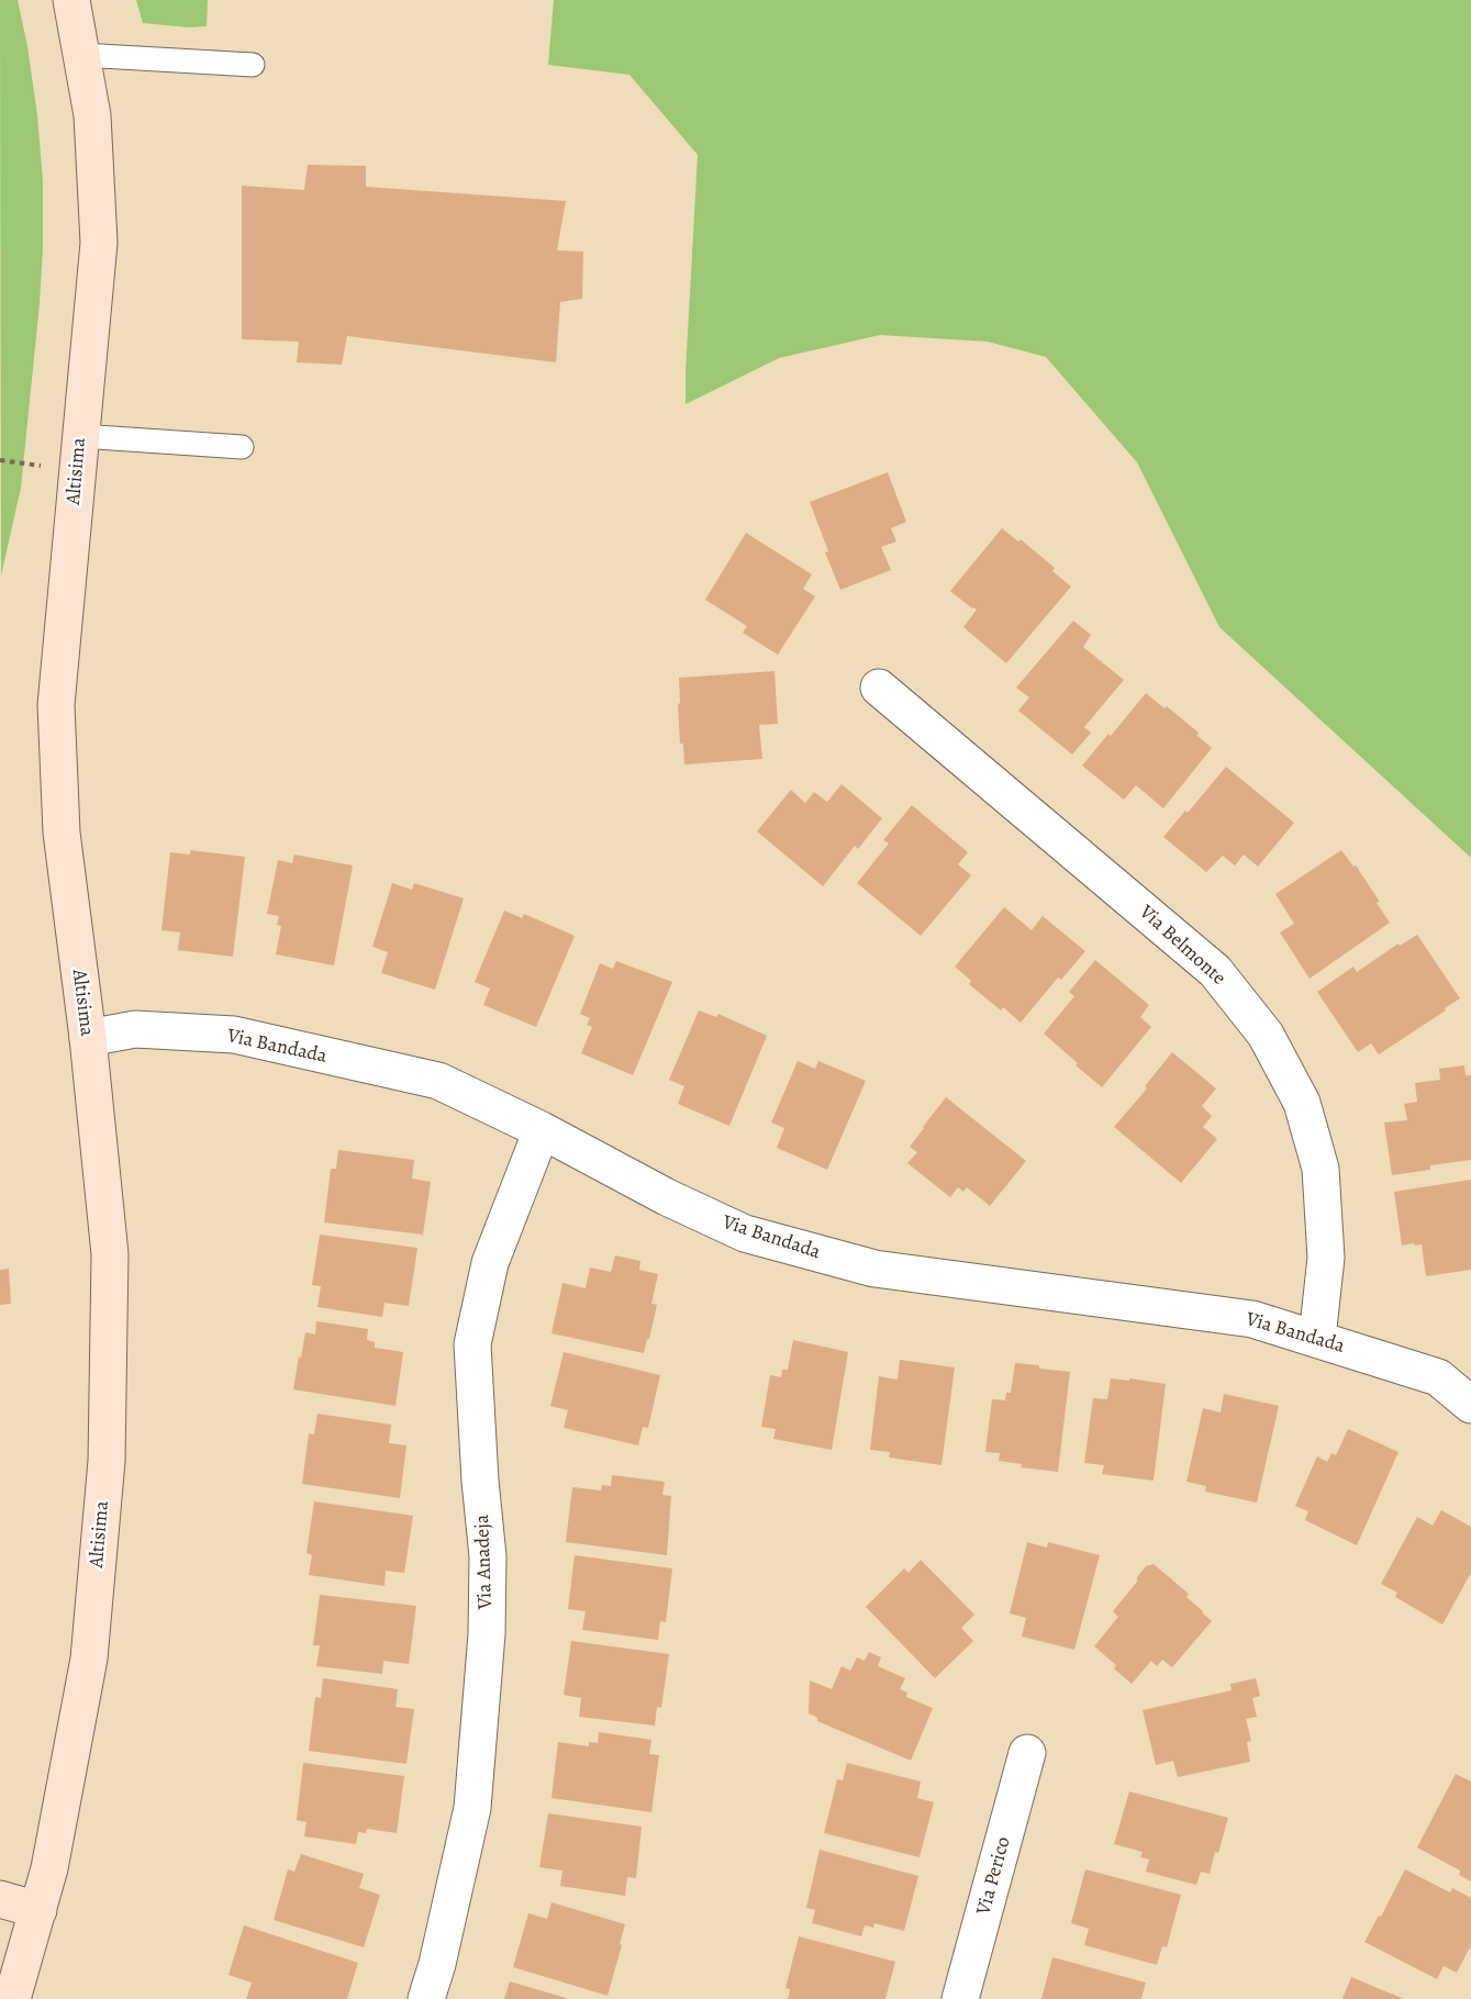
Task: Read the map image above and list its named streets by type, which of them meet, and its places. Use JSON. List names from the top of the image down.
{
  "streets": {
    "street": [
      "Altisima",
      "Via Belmonte",
      "Via Bandada",
      "Via Anadeja",
      "Via Perico"
    ]
  },
  "crossings": [
    ["Altisima", "Via Bandada"],
    ["Via Belmonte", "Via Bandada"],
    ["Via Bandada", "Via Anadeja"]
  ]
}
